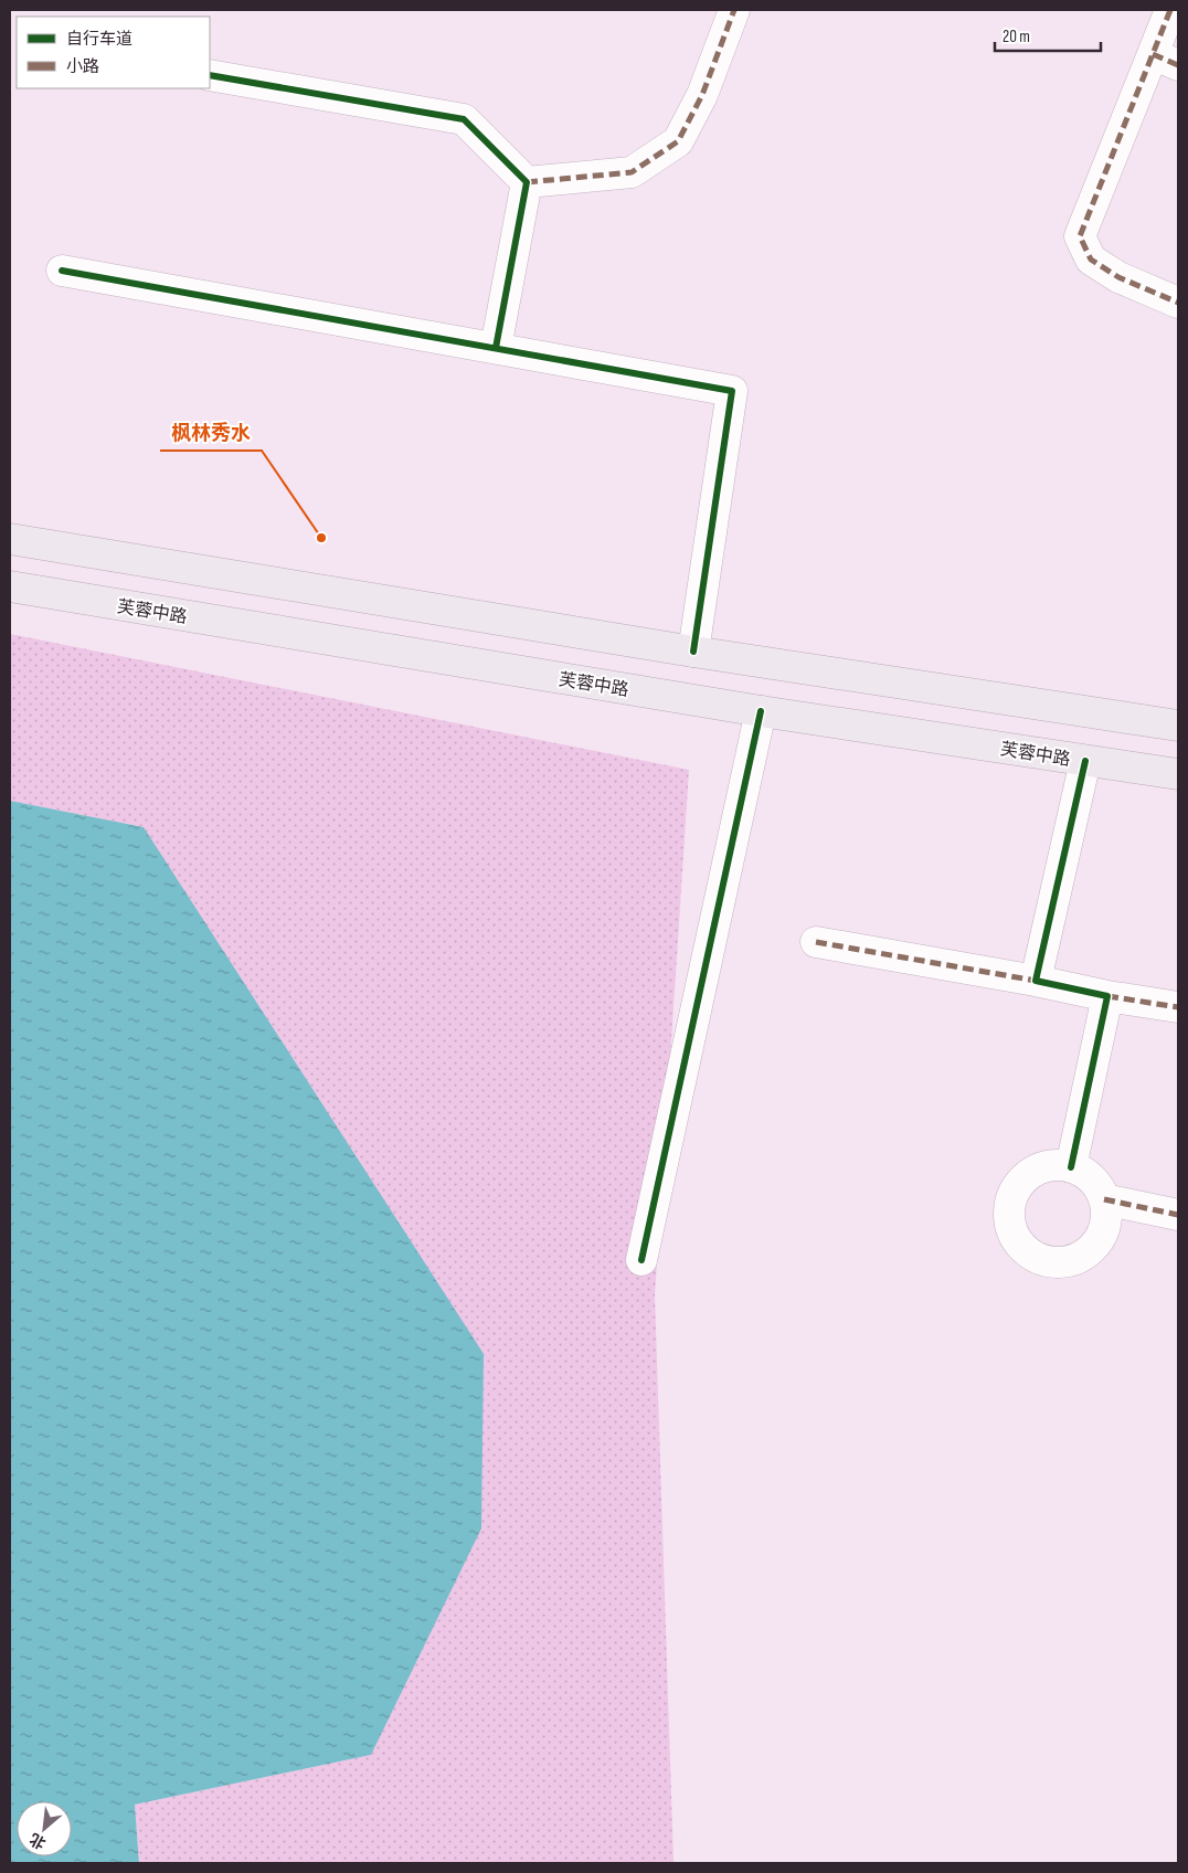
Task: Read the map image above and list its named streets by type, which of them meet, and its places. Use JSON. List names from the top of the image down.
{
  "streets": {
    "main road": ["芙蓉中路"]
  },
  "places": ["枫林秀水"],
  "legend": ["自行车道", "小路"],
  "scale_bar": "20 m",
  "north": "bottom left"
}
